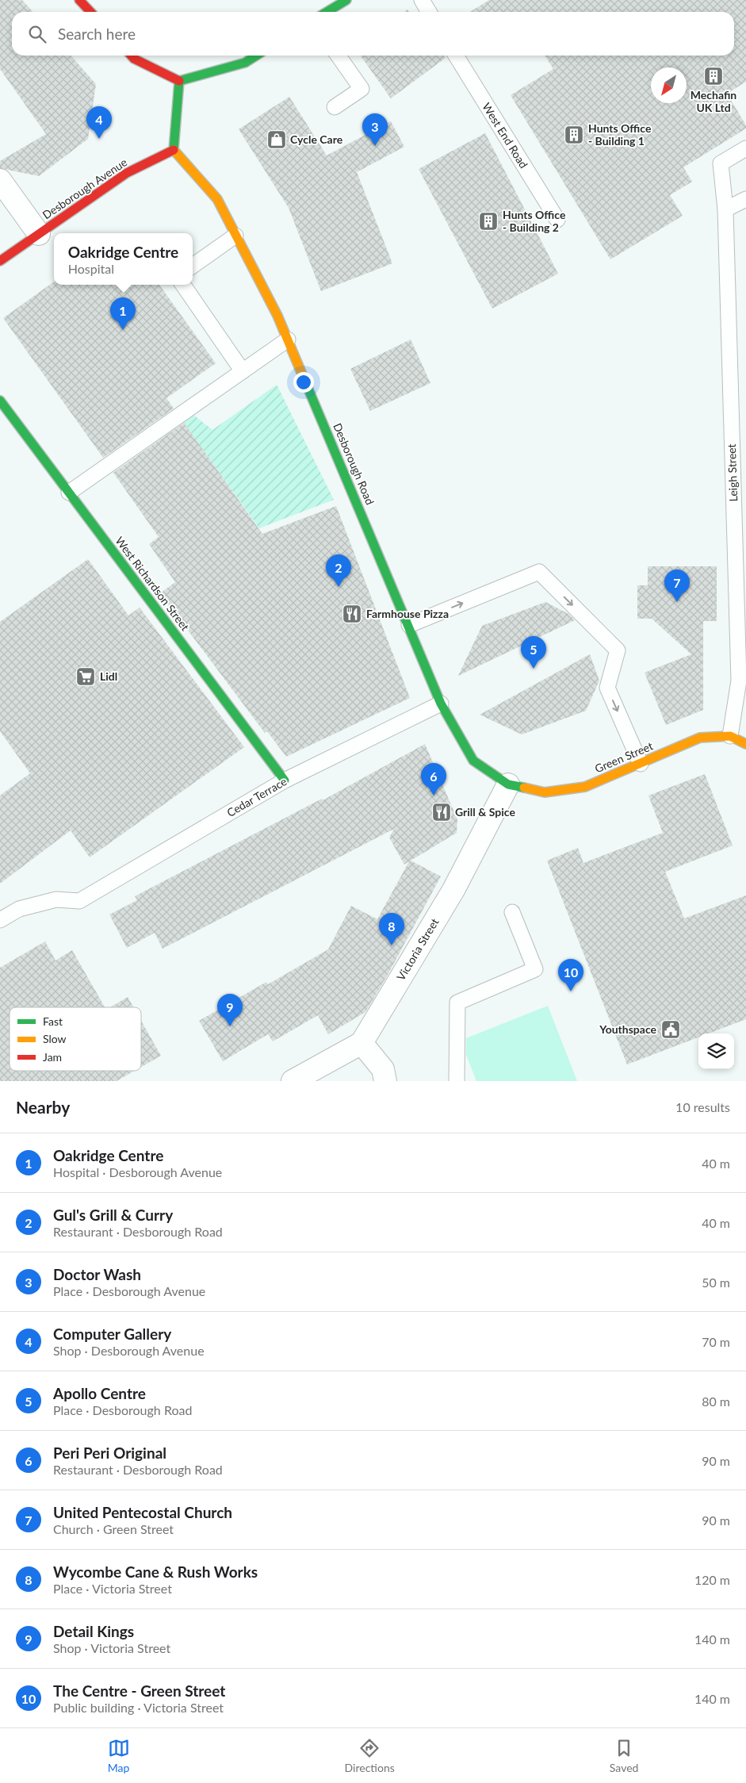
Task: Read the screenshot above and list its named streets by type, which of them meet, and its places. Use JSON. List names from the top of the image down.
{
  "streets": {
    "street": [
      "Desborough Avenue",
      "Desborough Road",
      "West Richardson Street",
      "Green Street",
      "Victoria Street"
    ],
    "lane": ["West End Road", "Leigh Street", "Cedar Terrace"]
  },
  "crossings": [
    ["Desborough Avenue", "Desborough Road"],
    ["Desborough Road", "Green Street"],
    ["Desborough Road", "Cedar Terrace"],
    ["Desborough Road", "Victoria Street"],
    ["Leigh Street", "Green Street"],
    ["West Richardson Street", "Cedar Terrace"],
    ["Green Street", "Victoria Street"]
  ],
  "places": {
    "building": ["Mechafin UK Ltd", "Hunts Office - Building 1", "Hunts Office - Building 2"],
    "shop": ["Cycle Care"],
    "restaurant": ["Farmhouse Pizza", "Grill & Spice"],
    "supermarket": ["Lidl"],
    "public building": ["Youthspace"]
  },
  "legend": ["Fast", "Slow", "Jam"],
  "north": "bottom left",
  "page": {
    "search": "Search here",
    "pins": [
      "4",
      "3",
      "1",
      "2",
      "7",
      "5",
      "6",
      "8",
      "10",
      "9"
    ],
    "popup": ["Oakridge Centre", "Hospital"],
    "heading": ["Nearby", "10 results"],
    "list": [
      {
        "mark": "1",
        "name": "Oakridge Centre",
        "note": "Hospital · Desborough Avenue",
        "value": "40 m"
      },
      {
        "mark": "2",
        "name": "Gul's Grill & Curry",
        "note": "Restaurant · Desborough Road",
        "value": "40 m"
      },
      {
        "mark": "3",
        "name": "Doctor Wash",
        "note": "Place · Desborough Avenue",
        "value": "50 m"
      },
      {
        "mark": "4",
        "name": "Computer Gallery",
        "note": "Shop · Desborough Avenue",
        "value": "70 m"
      },
      {
        "mark": "5",
        "name": "Apollo Centre",
        "note": "Place · Desborough Road",
        "value": "80 m"
      },
      {
        "mark": "6",
        "name": "Peri Peri Original",
        "note": "Restaurant · Desborough Road",
        "value": "90 m"
      },
      {
        "mark": "7",
        "name": "United Pentecostal Church",
        "note": "Church · Green Street",
        "value": "90 m"
      },
      {
        "mark": "8",
        "name": "Wycombe Cane & Rush Works",
        "note": "Place · Victoria Street",
        "value": "120 m"
      },
      {
        "mark": "9",
        "name": "Detail Kings",
        "note": "Shop · Victoria Street",
        "value": "140 m"
      },
      {
        "mark": "10",
        "name": "The Centre - Green Street",
        "note": "Public building · Victoria Street",
        "value": "140 m"
      }
    ],
    "nav": ["Map", "Directions", "Saved"]
  }
}
